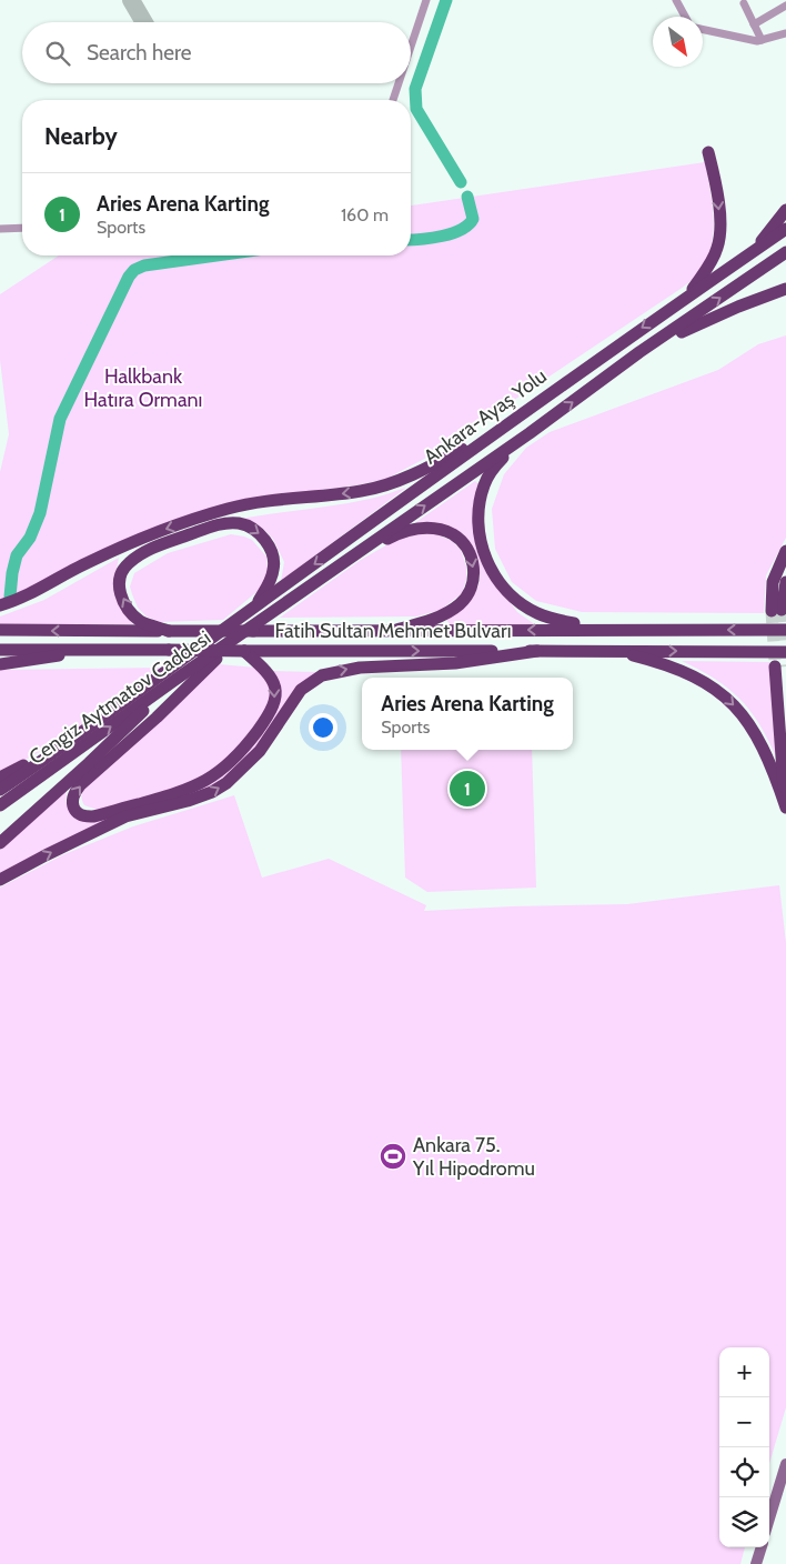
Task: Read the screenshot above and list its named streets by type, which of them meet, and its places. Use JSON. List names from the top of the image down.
{
  "streets": {
    "highway": ["Ankara-Ayaş Yolu", "Fatih Sultan Mehmet Bulvarı", "Cengiz Aytmatov Caddesi"]
  },
  "crossings": [
    ["Ankara-Ayaş Yolu", "Cengiz Aytmatov Caddesi"]
  ],
  "parks": ["Halkbank Hatıra Ormanı"],
  "places": {
    "sports": ["Ankara 75. Yıl Hipodromu"]
  },
  "north": "bottom right",
  "page": {
    "search": "Search here",
    "heading": "Nearby",
    "list": [
      {
        "mark": "1",
        "name": "Aries Arena Karting",
        "note": "Sports",
        "value": "160 m"
      }
    ],
    "popup": ["Aries Arena Karting", "Sports"],
    "pins": "1",
    "map_buttons": ["+", "−"]
  }
}
